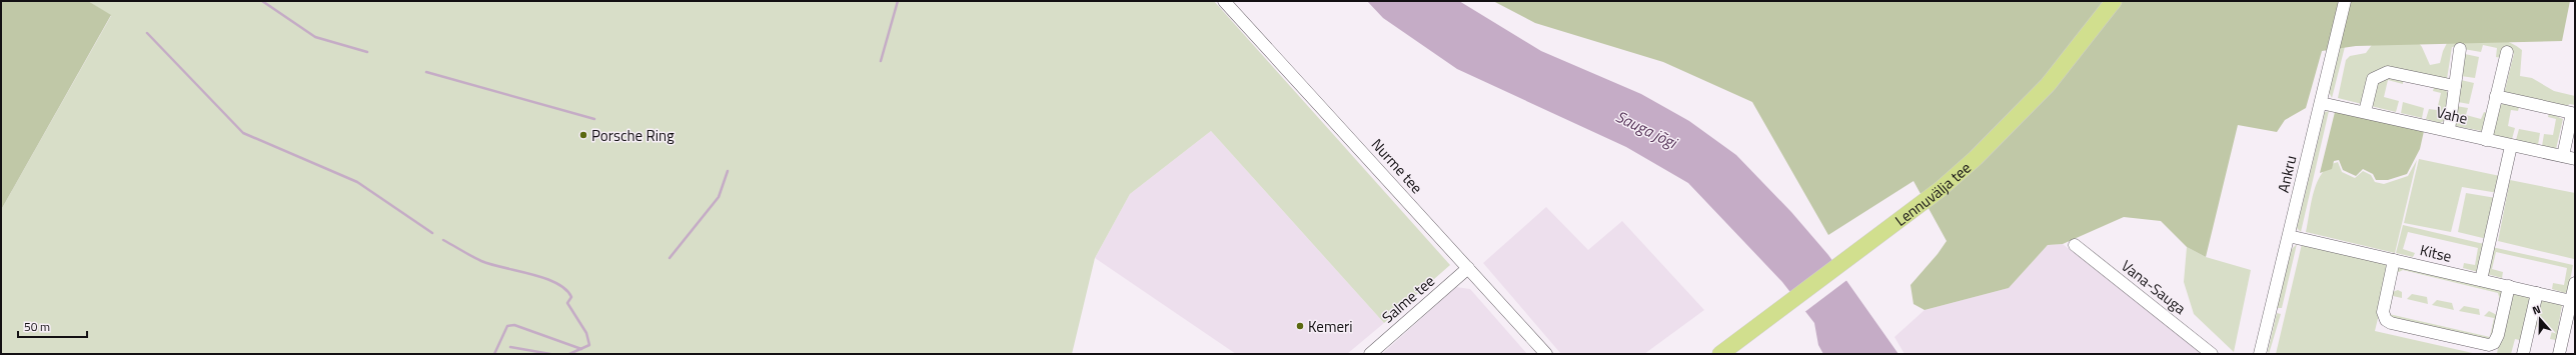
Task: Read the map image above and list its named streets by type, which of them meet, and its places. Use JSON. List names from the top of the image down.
{
  "streets": {
    "main road": ["Lennuvälja tee"],
    "street": [
      "Vahe",
      "Nurme tee",
      "Ankru",
      "Kitse",
      "Vana-Sauga",
      "Salme tee"
    ]
  },
  "crossings": [
    ["Vahe", "Ankru"],
    ["Nurme tee", "Salme tee"],
    ["Ankru", "Kitse"]
  ],
  "water": ["Sauga jõgi"],
  "places": ["Porsche Ring", "Kemeri"],
  "scale_bar": "50 m",
  "north": "top"
}
